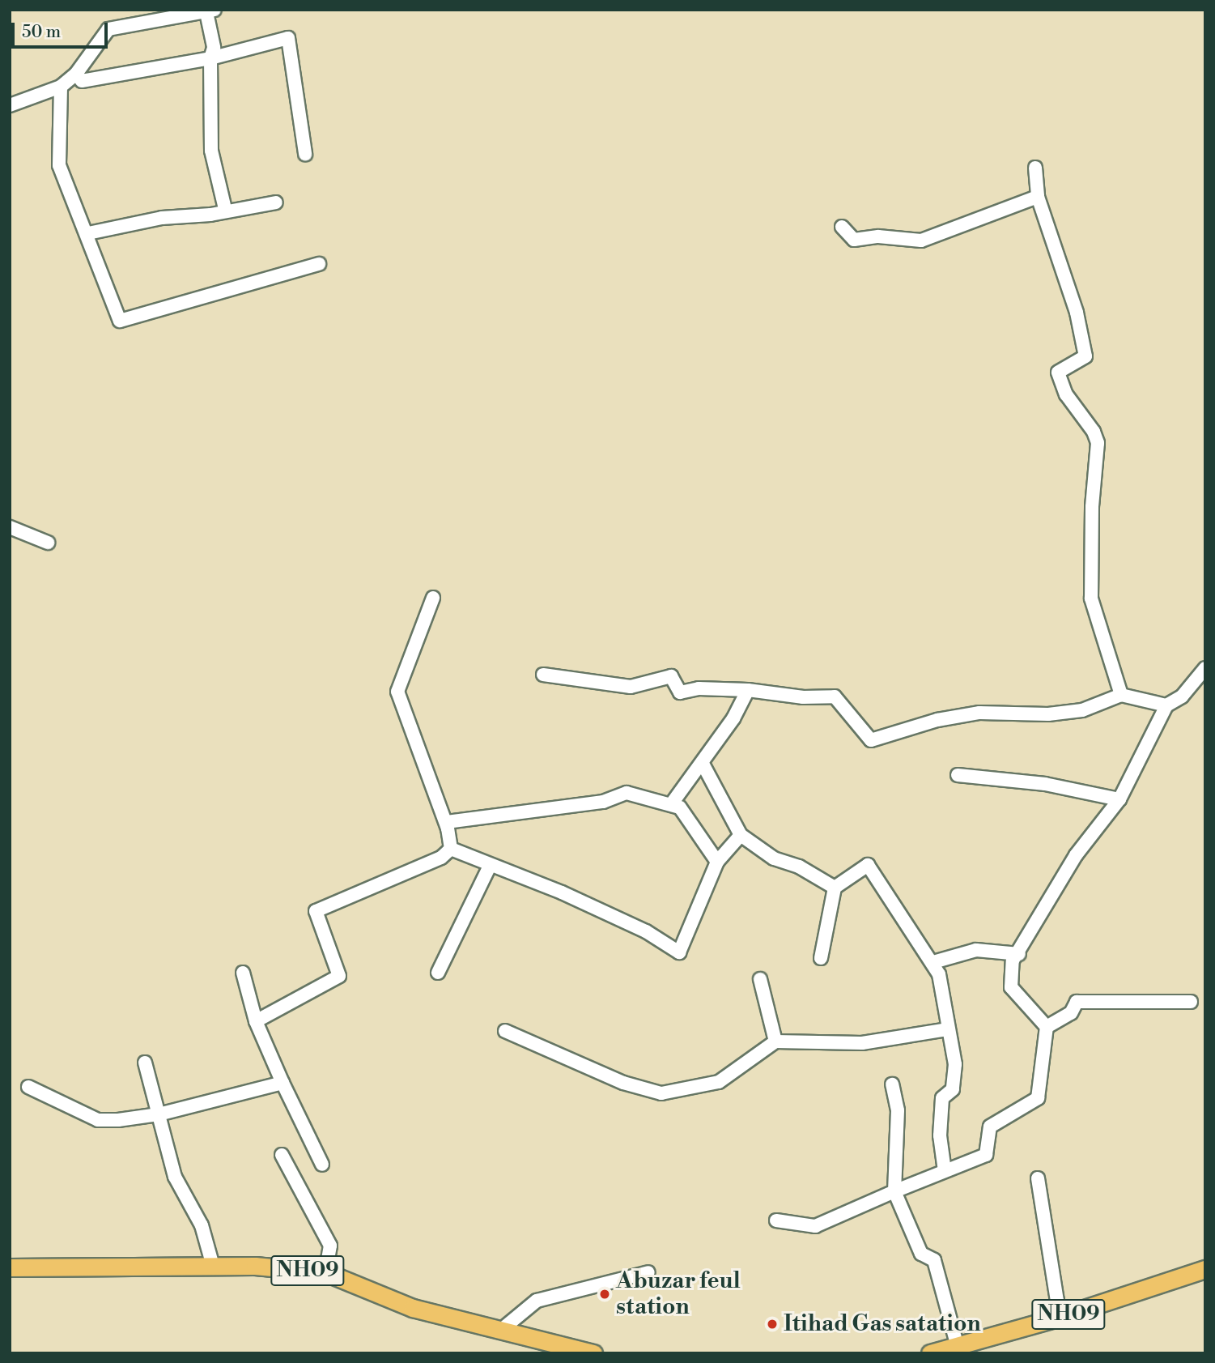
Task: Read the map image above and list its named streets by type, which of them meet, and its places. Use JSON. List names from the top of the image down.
{
  "streets": {
    "main road": ["NH09"]
  },
  "places": ["Abuzar feul station", "Itihad Gas satation"],
  "scale_bar": "50 m"
}
